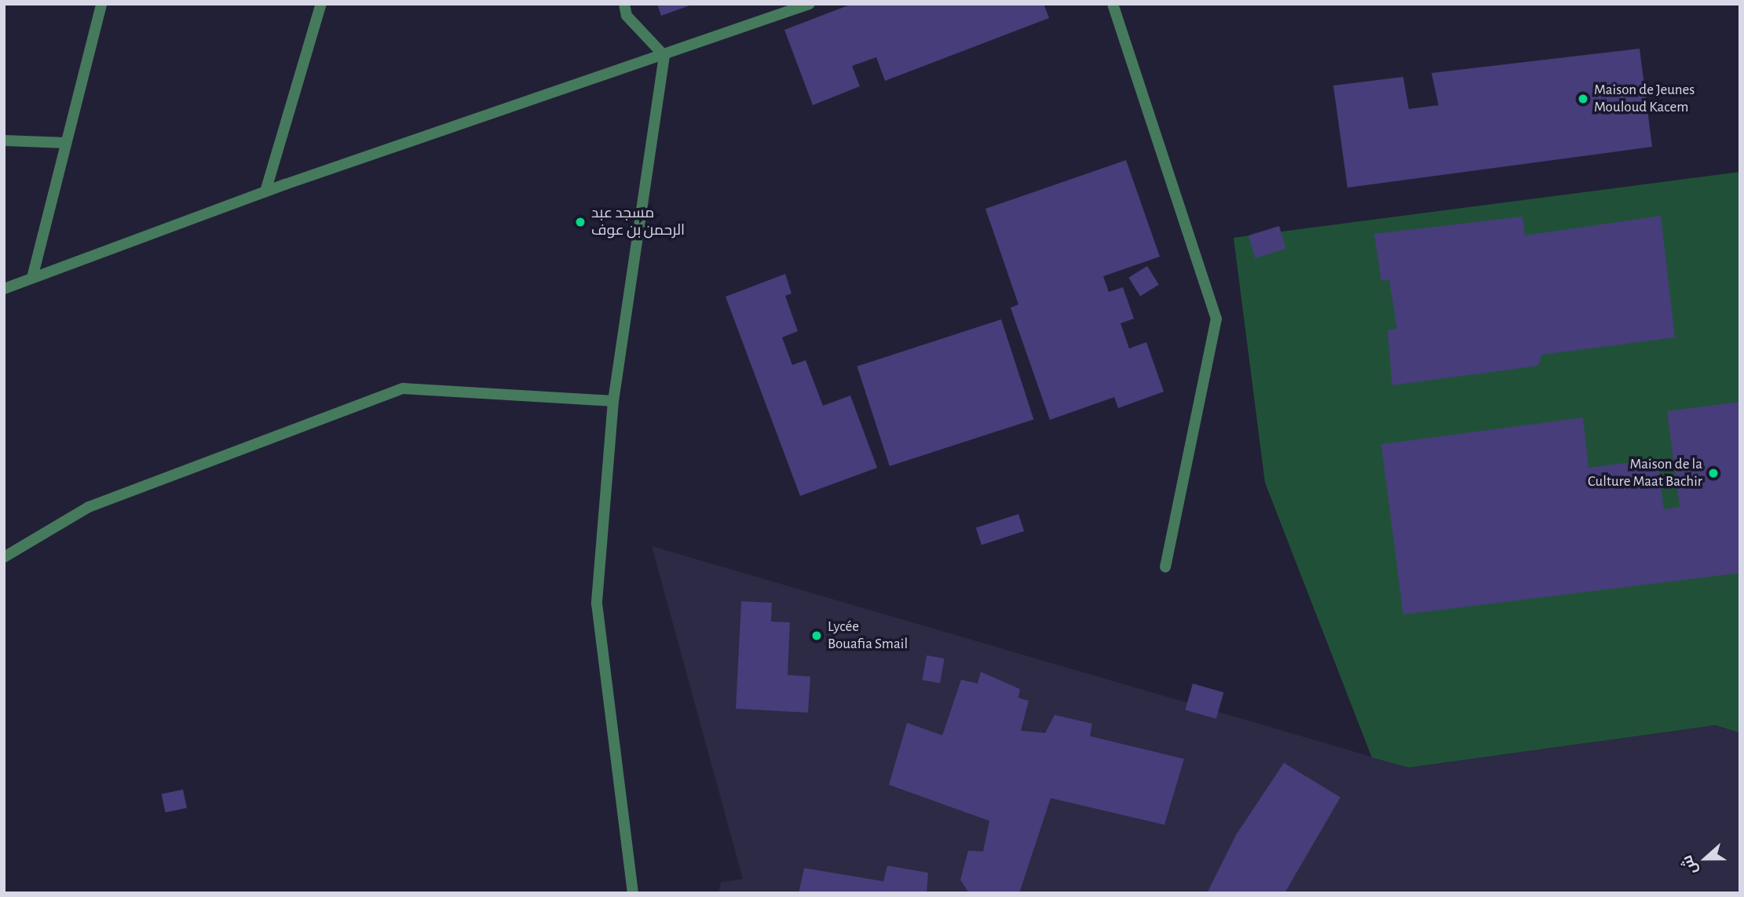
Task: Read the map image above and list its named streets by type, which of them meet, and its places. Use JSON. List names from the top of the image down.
{
  "places": [
    "Maison de Jeunes Mouloud Kacem",
    "مسجد عبد الرحمن بن عوف",
    "Maison de la Culture Maat Bachir",
    "Lycée Bouafia Smail"
  ],
  "north": "left"
}
